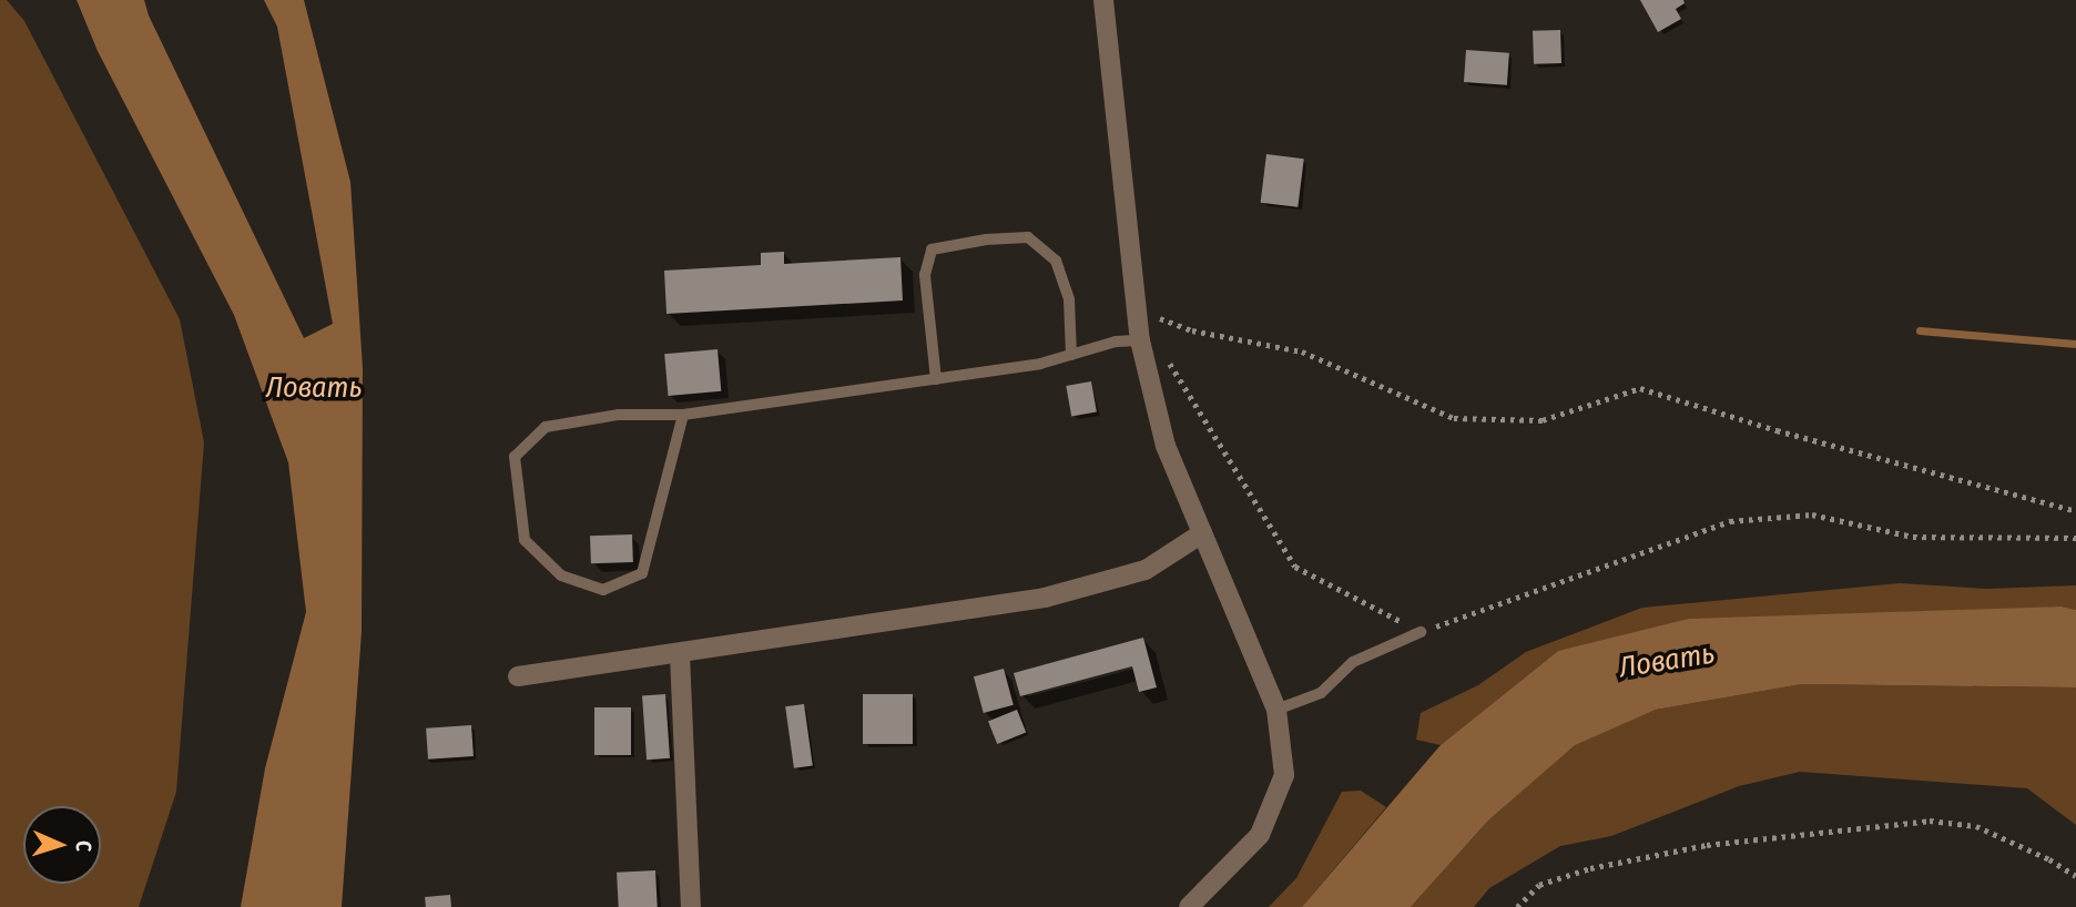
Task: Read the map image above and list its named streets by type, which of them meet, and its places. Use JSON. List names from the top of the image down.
{
  "water": ["Ловать"],
  "north": "right"
}
